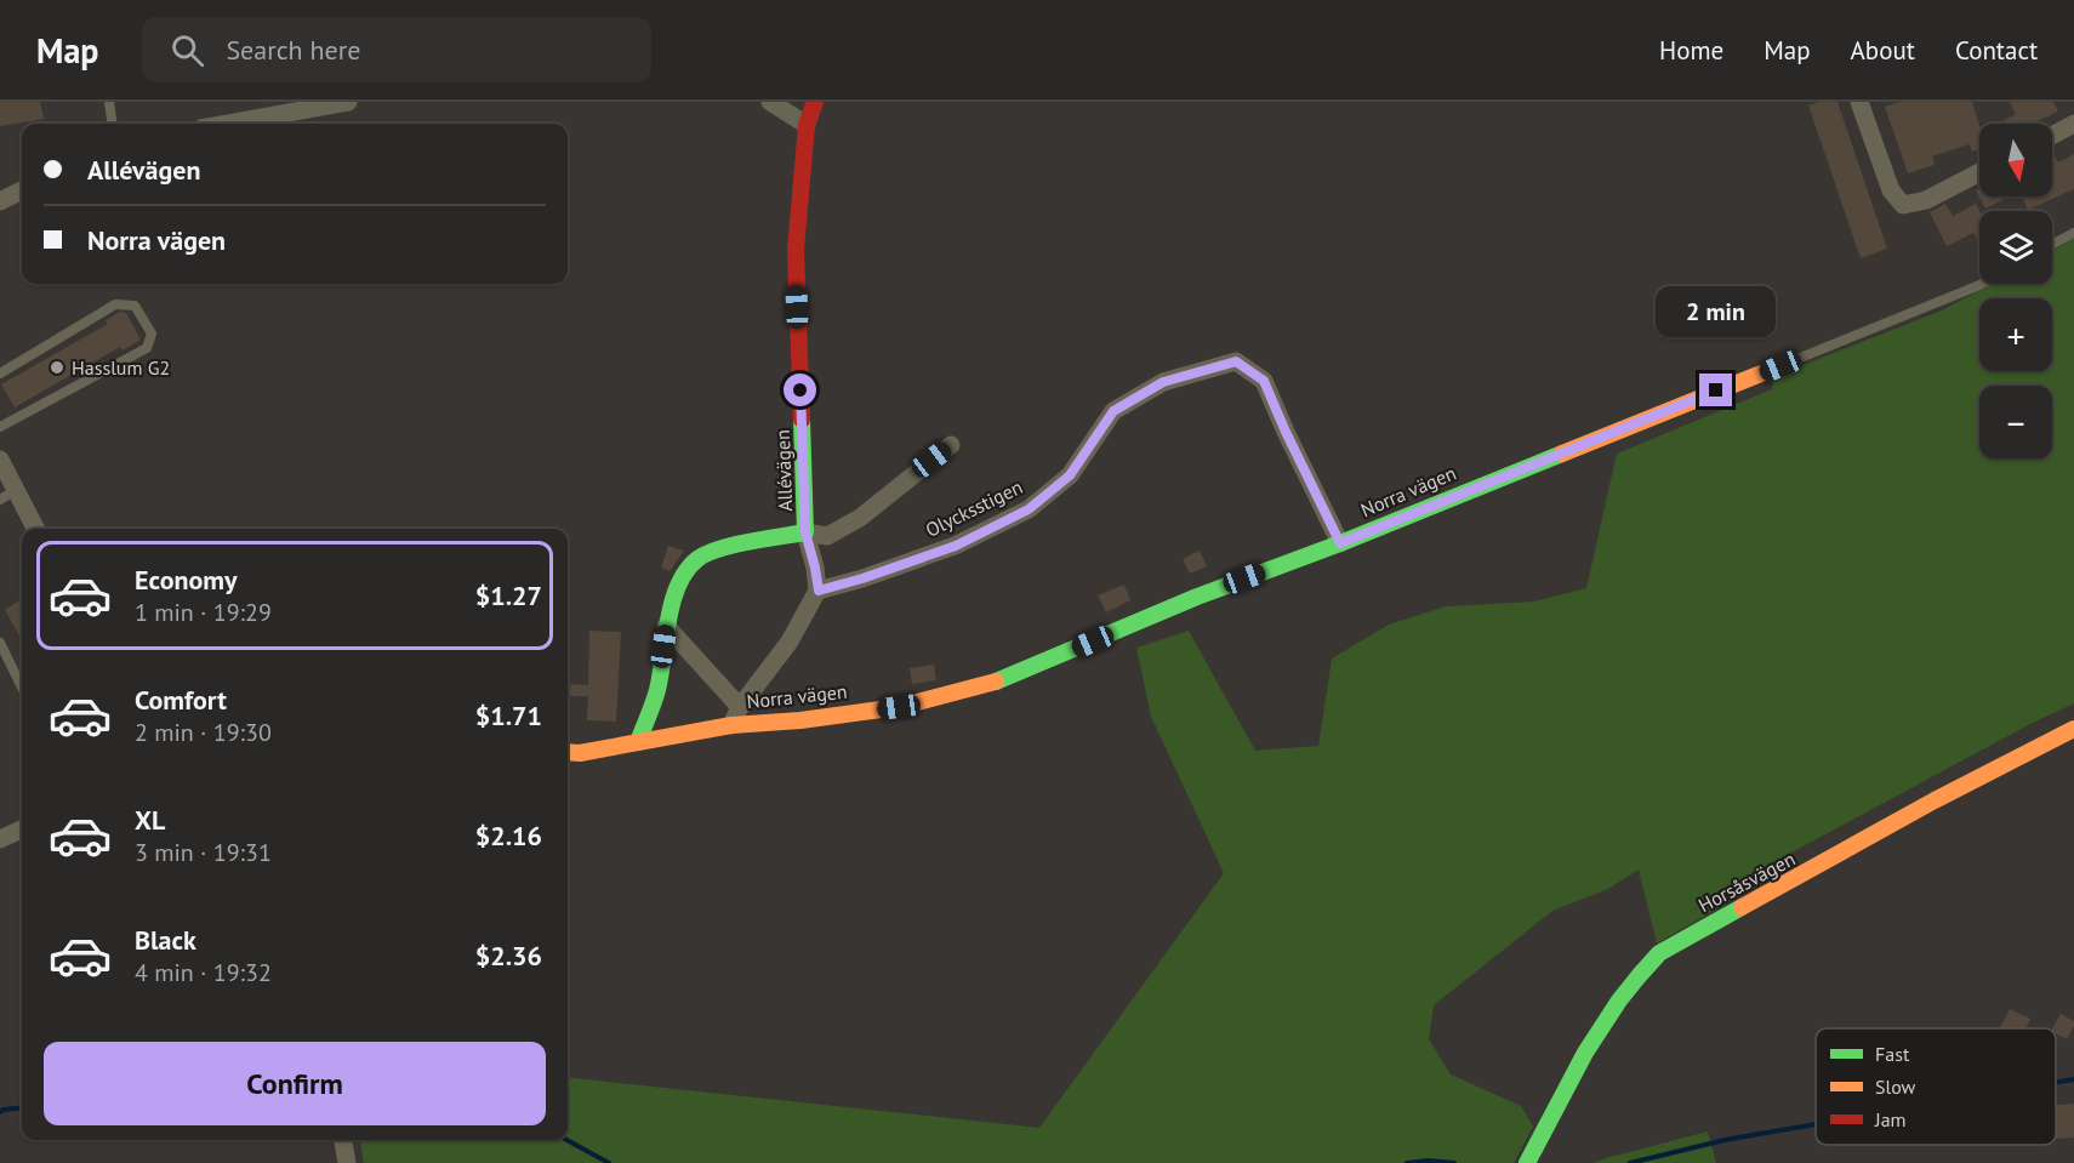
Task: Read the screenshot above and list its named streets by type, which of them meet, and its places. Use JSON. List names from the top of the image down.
{
  "streets": {
    "street": [
      "Allévägen",
      "Norra vägen",
      "Olycksstigen",
      "Horsåsvägen"
    ]
  },
  "crossings": [
    ["Allévägen", "Norra vägen"],
    ["Norra vägen", "Olycksstigen"]
  ],
  "places": ["Hasslum G2"],
  "legend": ["Fast", "Slow", "Jam"],
  "north": "bottom",
  "page": {
    "header": "Map",
    "search": "Search here",
    "nav": [
      "Home",
      "Map",
      "About",
      "Contact"
    ],
    "map_buttons": ["+", "−"],
    "banner": ["Allévägen", "Norra vägen"],
    "bubble": "2 min",
    "list": [
      {
        "name": "Economy",
        "note": "1 min · 19:29",
        "value": "$1.27"
      },
      {
        "name": "Comfort",
        "note": "2 min · 19:30",
        "value": "$1.71"
      },
      {
        "name": "XL",
        "note": "3 min · 19:31",
        "value": "$2.16"
      },
      {
        "name": "Black",
        "note": "4 min · 19:32",
        "value": "$2.36"
      }
    ],
    "buttons": "Confirm"
  }
}
